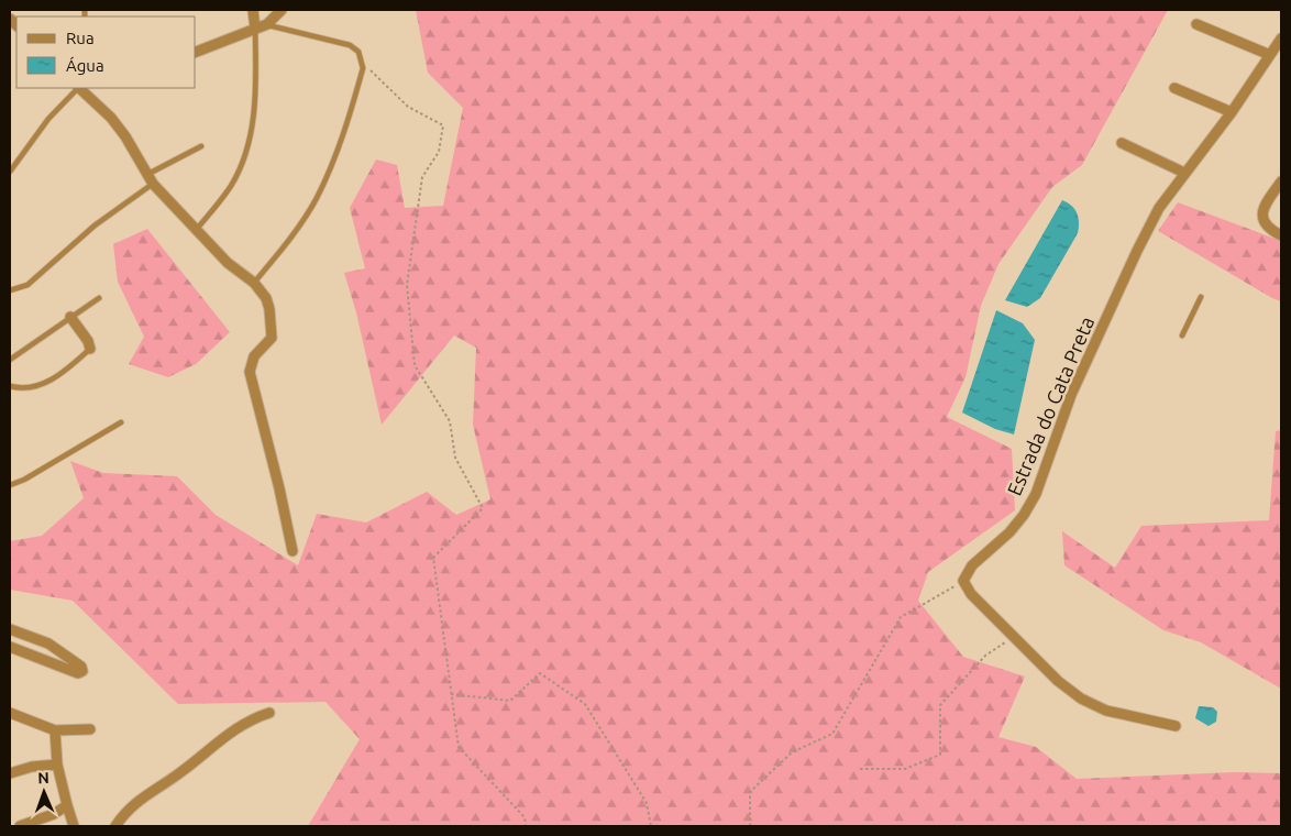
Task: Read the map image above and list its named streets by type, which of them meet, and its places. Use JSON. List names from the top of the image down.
{
  "streets": {
    "street": ["Estrada do Cata Preta"]
  },
  "legend": ["Rua", "Água"],
  "north": "top"
}
